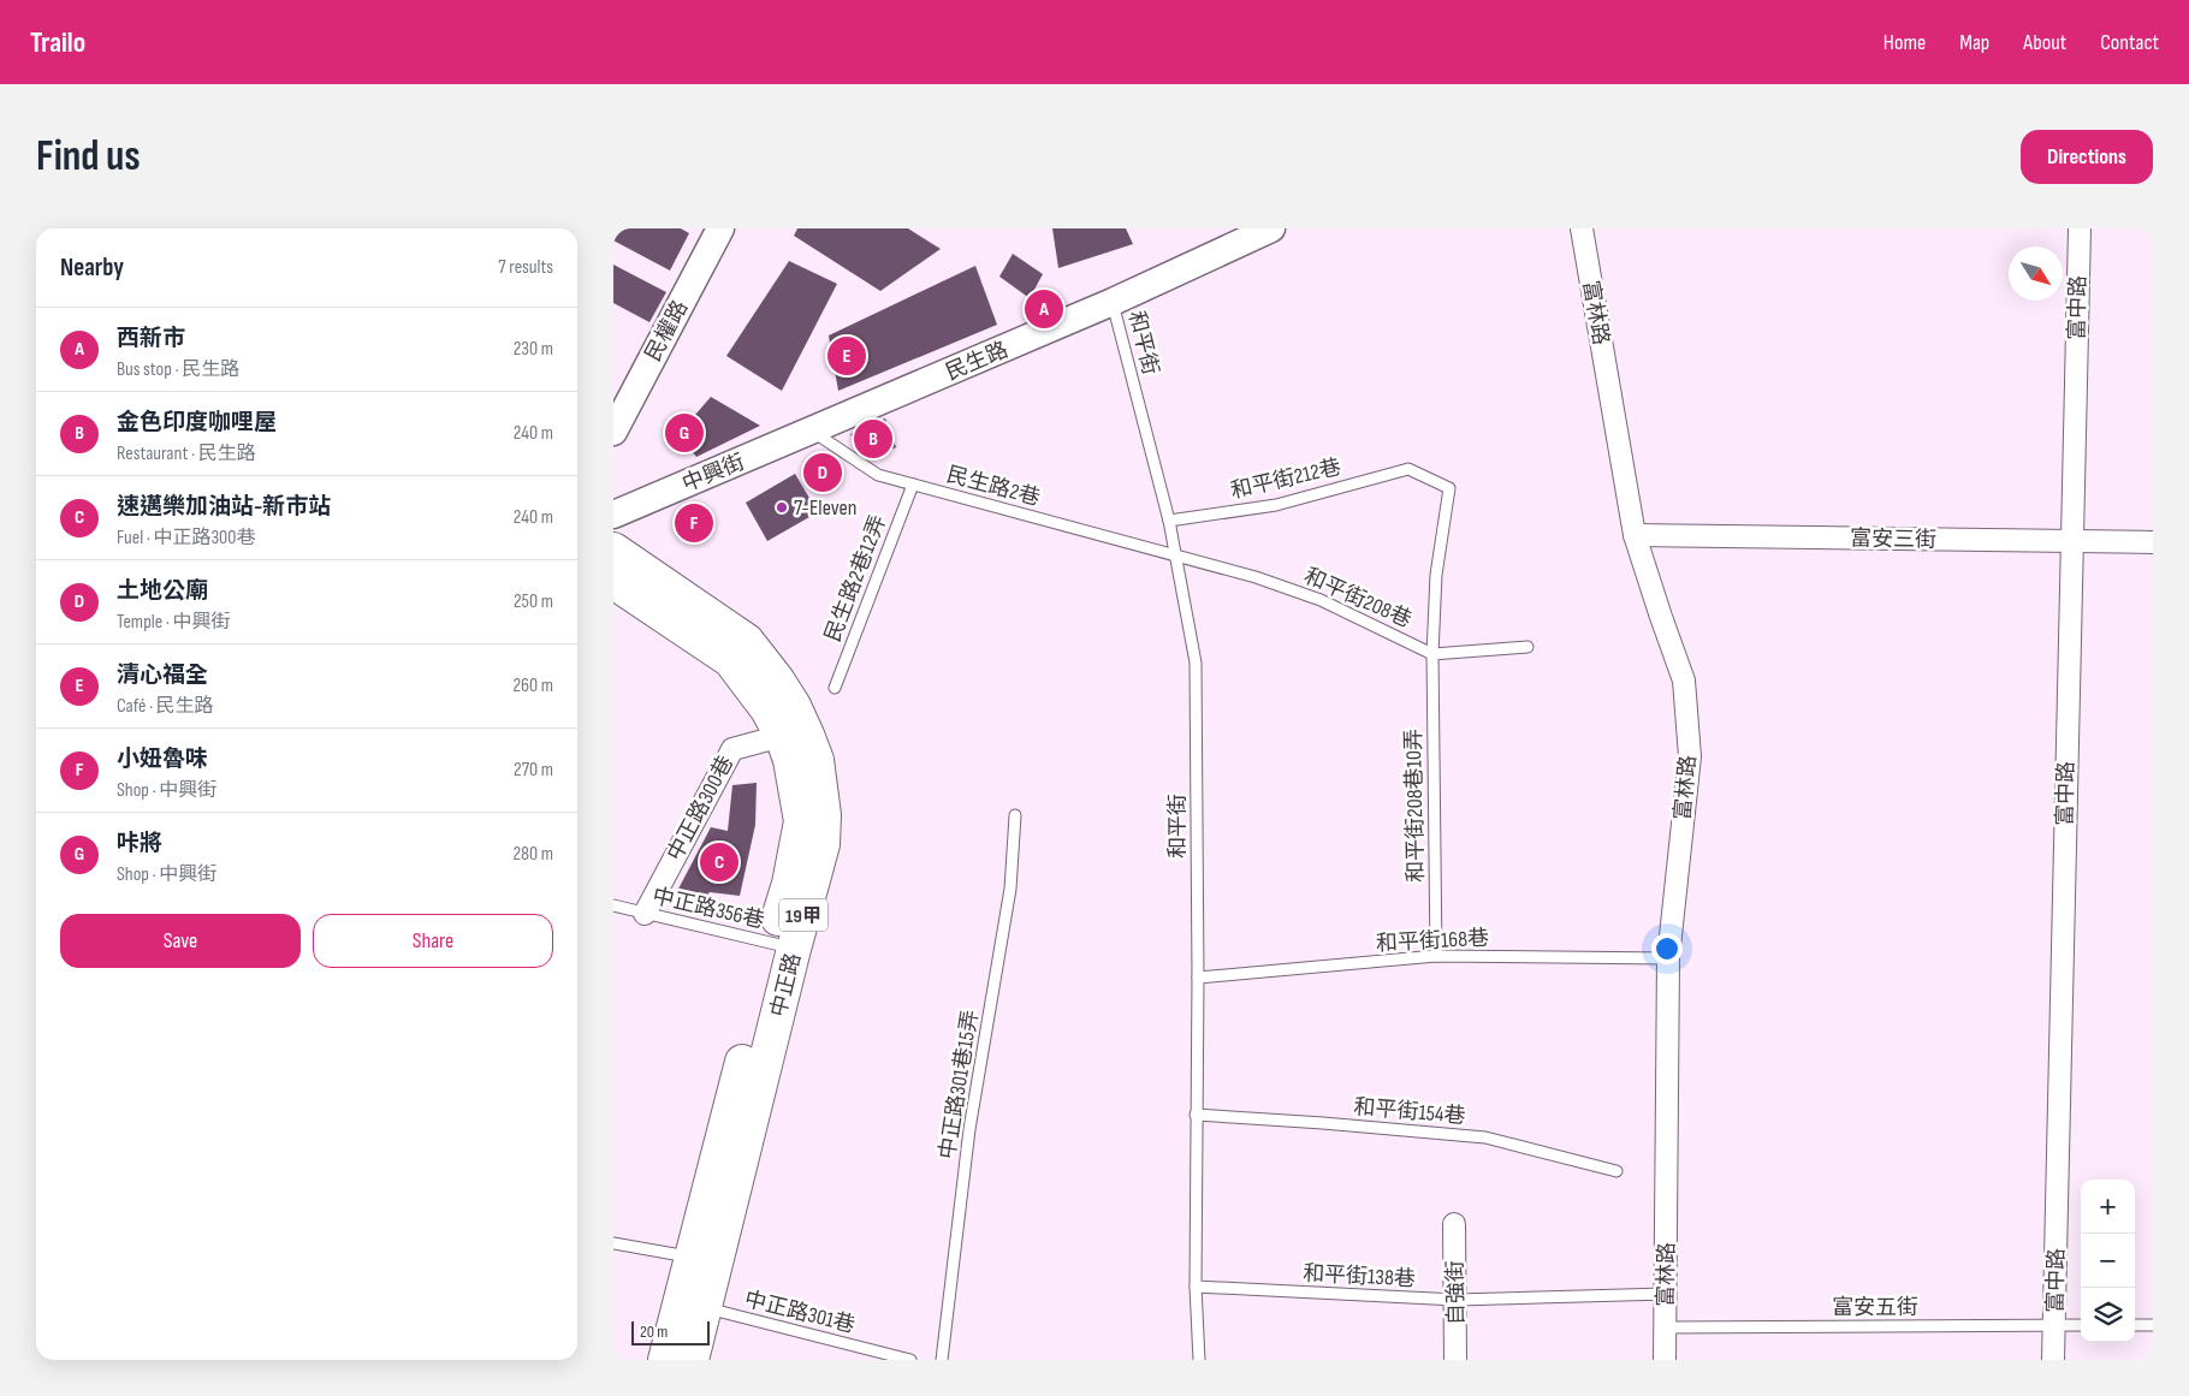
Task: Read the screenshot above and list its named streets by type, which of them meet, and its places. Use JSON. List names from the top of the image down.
{
  "streets": {
    "main road": ["19甲", "中正路"],
    "street": [
      "富中路",
      "富林路",
      "民權路",
      "民生路",
      "中興街",
      "富安三街",
      "中正路300巷",
      "自強街"
    ],
    "lane": [
      "和平街",
      "和平街212巷",
      "民生路2巷",
      "民生路2巷12弄",
      "和平街208巷",
      "和平街208巷10弄",
      "中正路356巷",
      "和平街168巷",
      "中正路301巷15弄",
      "和平街154巷",
      "和平街138巷",
      "富安五街",
      "中正路301巷"
    ]
  },
  "crossings": [
    ["富中路", "富安三街"],
    ["富中路", "富安五街"],
    ["富林路", "富安三街"],
    ["富林路", "和平街168巷"],
    ["富林路", "和平街138巷"],
    ["富林路", "富安五街"],
    ["和平街", "民生路"],
    ["和平街", "和平街212巷"],
    ["和平街", "民生路2巷"],
    ["和平街", "和平街208巷"],
    ["和平街", "和平街168巷"],
    ["和平街", "和平街154巷"],
    ["和平街", "和平街138巷"],
    ["民生路", "中興街"],
    ["民生路", "民生路2巷"],
    ["中興街", "民生路2巷"],
    ["和平街212巷", "和平街208巷10弄"],
    ["民生路2巷", "民生路2巷12弄"],
    ["民生路2巷", "和平街208巷"],
    ["和平街208巷", "和平街208巷10弄"],
    ["和平街208巷10弄", "和平街168巷"],
    ["中正路300巷", "中正路356巷"],
    ["中正路300巷", "中正路"],
    ["中正路356巷", "中正路"],
    ["中正路", "中正路301巷"],
    ["和平街138巷", "自強街"]
  ],
  "places": ["7-Eleven"],
  "scale_bar": "20 m",
  "north": "bottom right",
  "page": {
    "header": "Trailo",
    "nav": [
      "Home",
      "Map",
      "About",
      "Contact"
    ],
    "buttons": [
      "Directions",
      ["Save", "Share"]
    ],
    "title": "Find us",
    "heading": ["Nearby", "7 results"],
    "pins": [
      "A",
      "E",
      "G",
      "B",
      "D",
      "F",
      "C"
    ],
    "list": [
      {
        "mark": "A",
        "name": "西新市",
        "note": "Bus stop · 民生路",
        "value": "230 m"
      },
      {
        "mark": "B",
        "name": "金色印度咖哩屋",
        "note": "Restaurant · 民生路",
        "value": "240 m"
      },
      {
        "mark": "C",
        "name": "速邁樂加油站-新市站",
        "note": "Fuel · 中正路300巷",
        "value": "240 m"
      },
      {
        "mark": "D",
        "name": "土地公廟",
        "note": "Temple · 中興街",
        "value": "250 m"
      },
      {
        "mark": "E",
        "name": "清心福全",
        "note": "Café · 民生路",
        "value": "260 m"
      },
      {
        "mark": "F",
        "name": "小妞魯味",
        "note": "Shop · 中興街",
        "value": "270 m"
      },
      {
        "mark": "G",
        "name": "咔將",
        "note": "Shop · 中興街",
        "value": "280 m"
      }
    ],
    "map_buttons": ["+", "−"],
    "scale": "20 m"
  }
}
